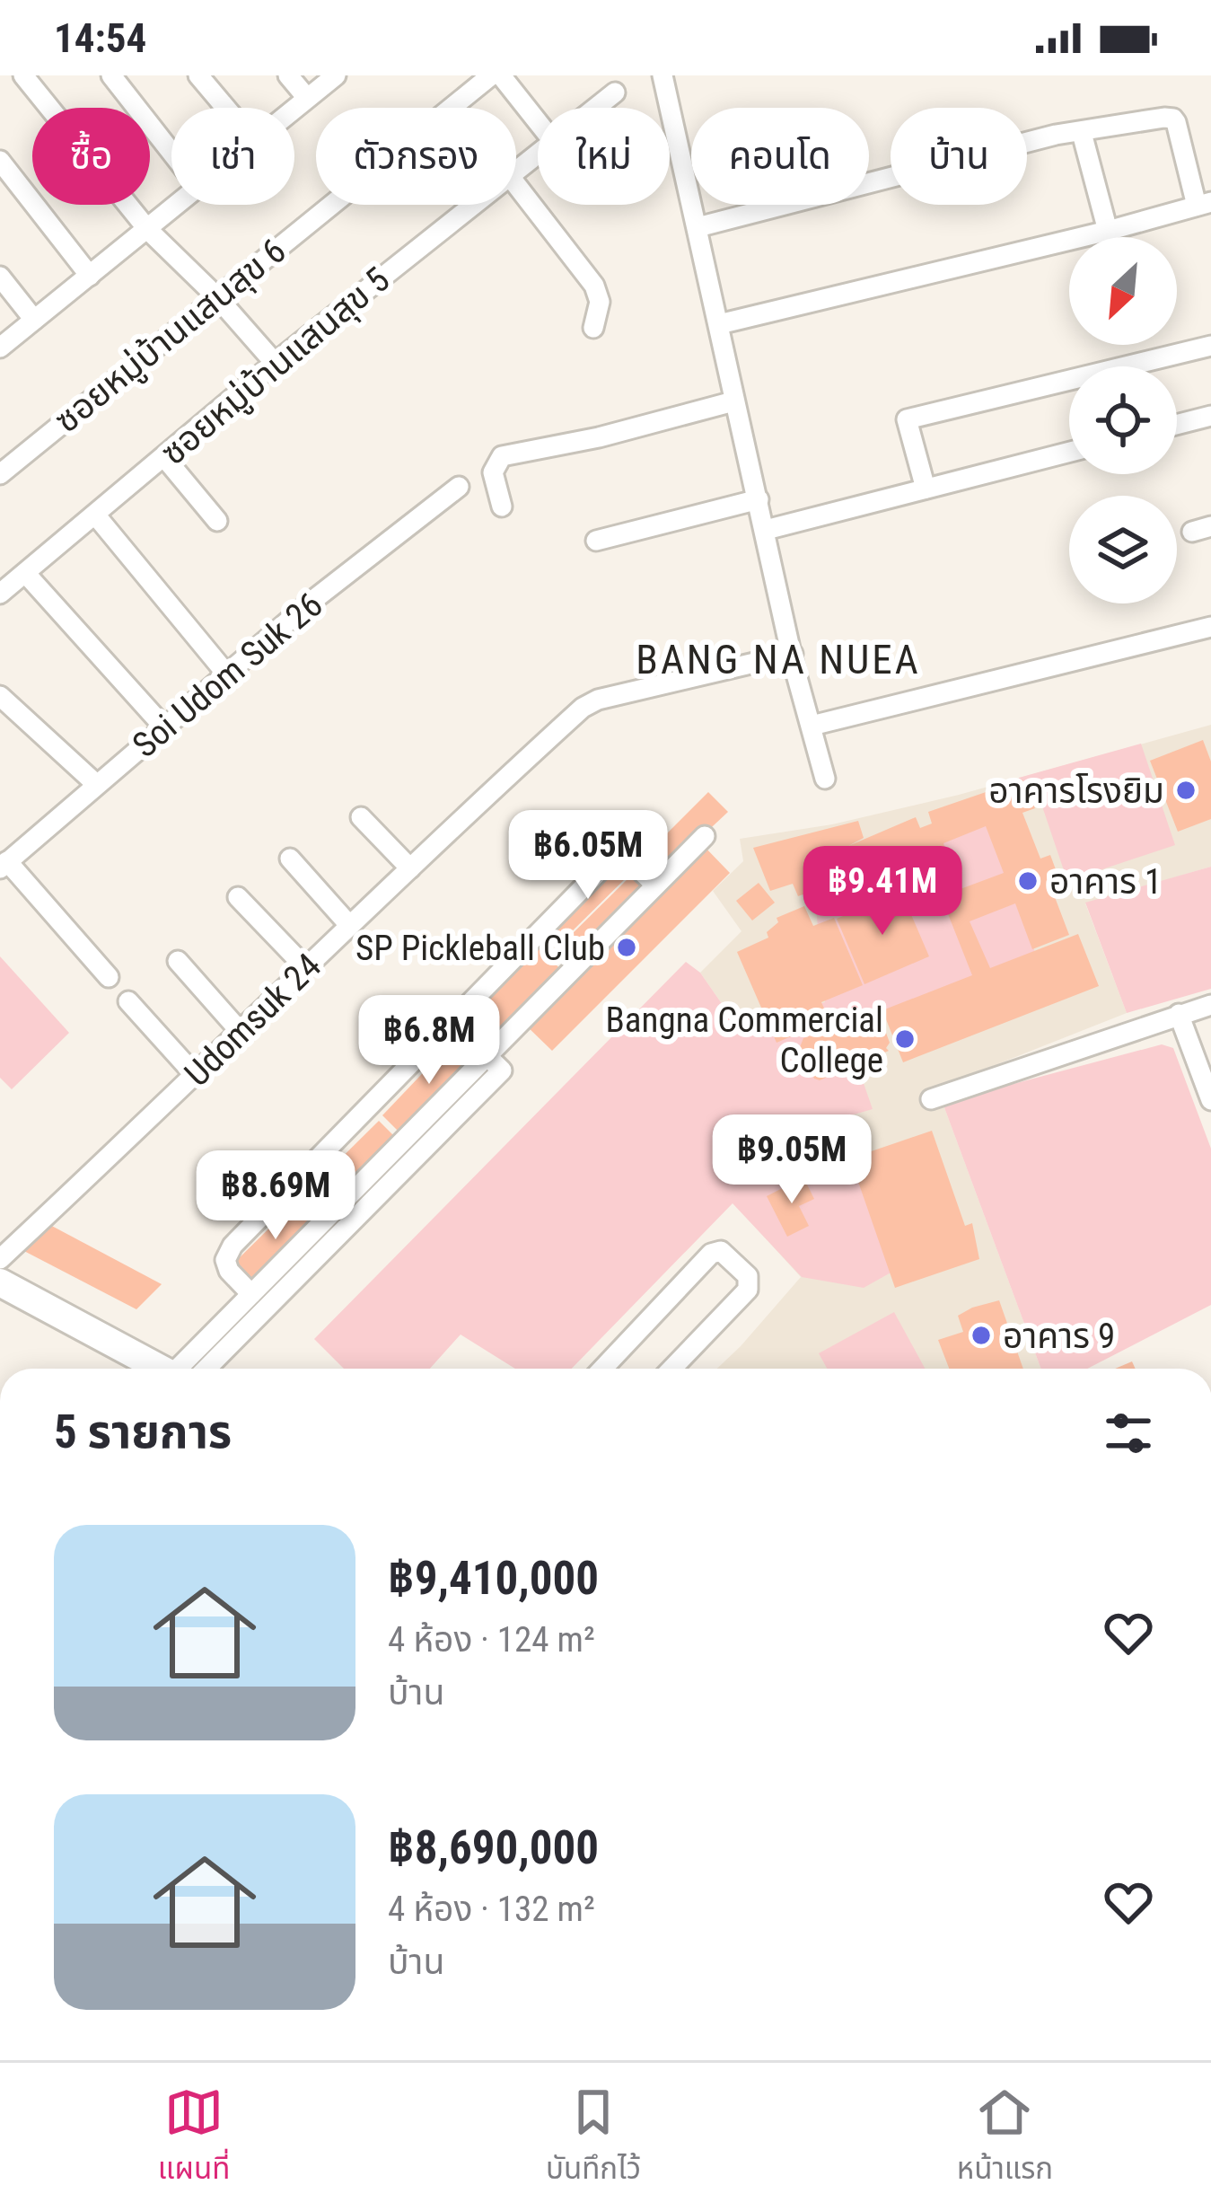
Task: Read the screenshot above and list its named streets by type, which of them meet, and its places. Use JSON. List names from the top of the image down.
{
  "streets": {
    "street": [
      "ซอยหมู่บ้านแสนสุข 6",
      "ซอยหมู่บ้านแสนสุข 5",
      "Soi Udom Suk 26",
      "Udomsuk 24"
    ]
  },
  "districts": ["BANG NA NUEA"],
  "places": [
    "อาคารโรงยิม",
    "อาคาร 1",
    "SP Pickleball Club",
    "Bangna Commercial College",
    "อาคาร 9"
  ],
  "north": "bottom left",
  "page": {
    "status": "14:54",
    "chip": [
      "ซื้อ",
      "เช่า",
      "ตัวกรอง",
      "ใหม่",
      "คอนโด",
      "บ้าน"
    ],
    "price": [
      "฿6.05M",
      "฿9.41M",
      "฿6.8M",
      "฿9.05M",
      "฿8.69M"
    ],
    "heading": "5 รายการ",
    "list": [
      {
        "name": "฿9,410,000",
        "note": "4 ห้อง · 124 m² · บ้าน"
      },
      {
        "name": "฿8,690,000",
        "note": "4 ห้อง · 132 m² · บ้าน"
      }
    ],
    "tabs": ["แผนที่", "บันทึกไว้", "หน้าแรก"]
  }
}
